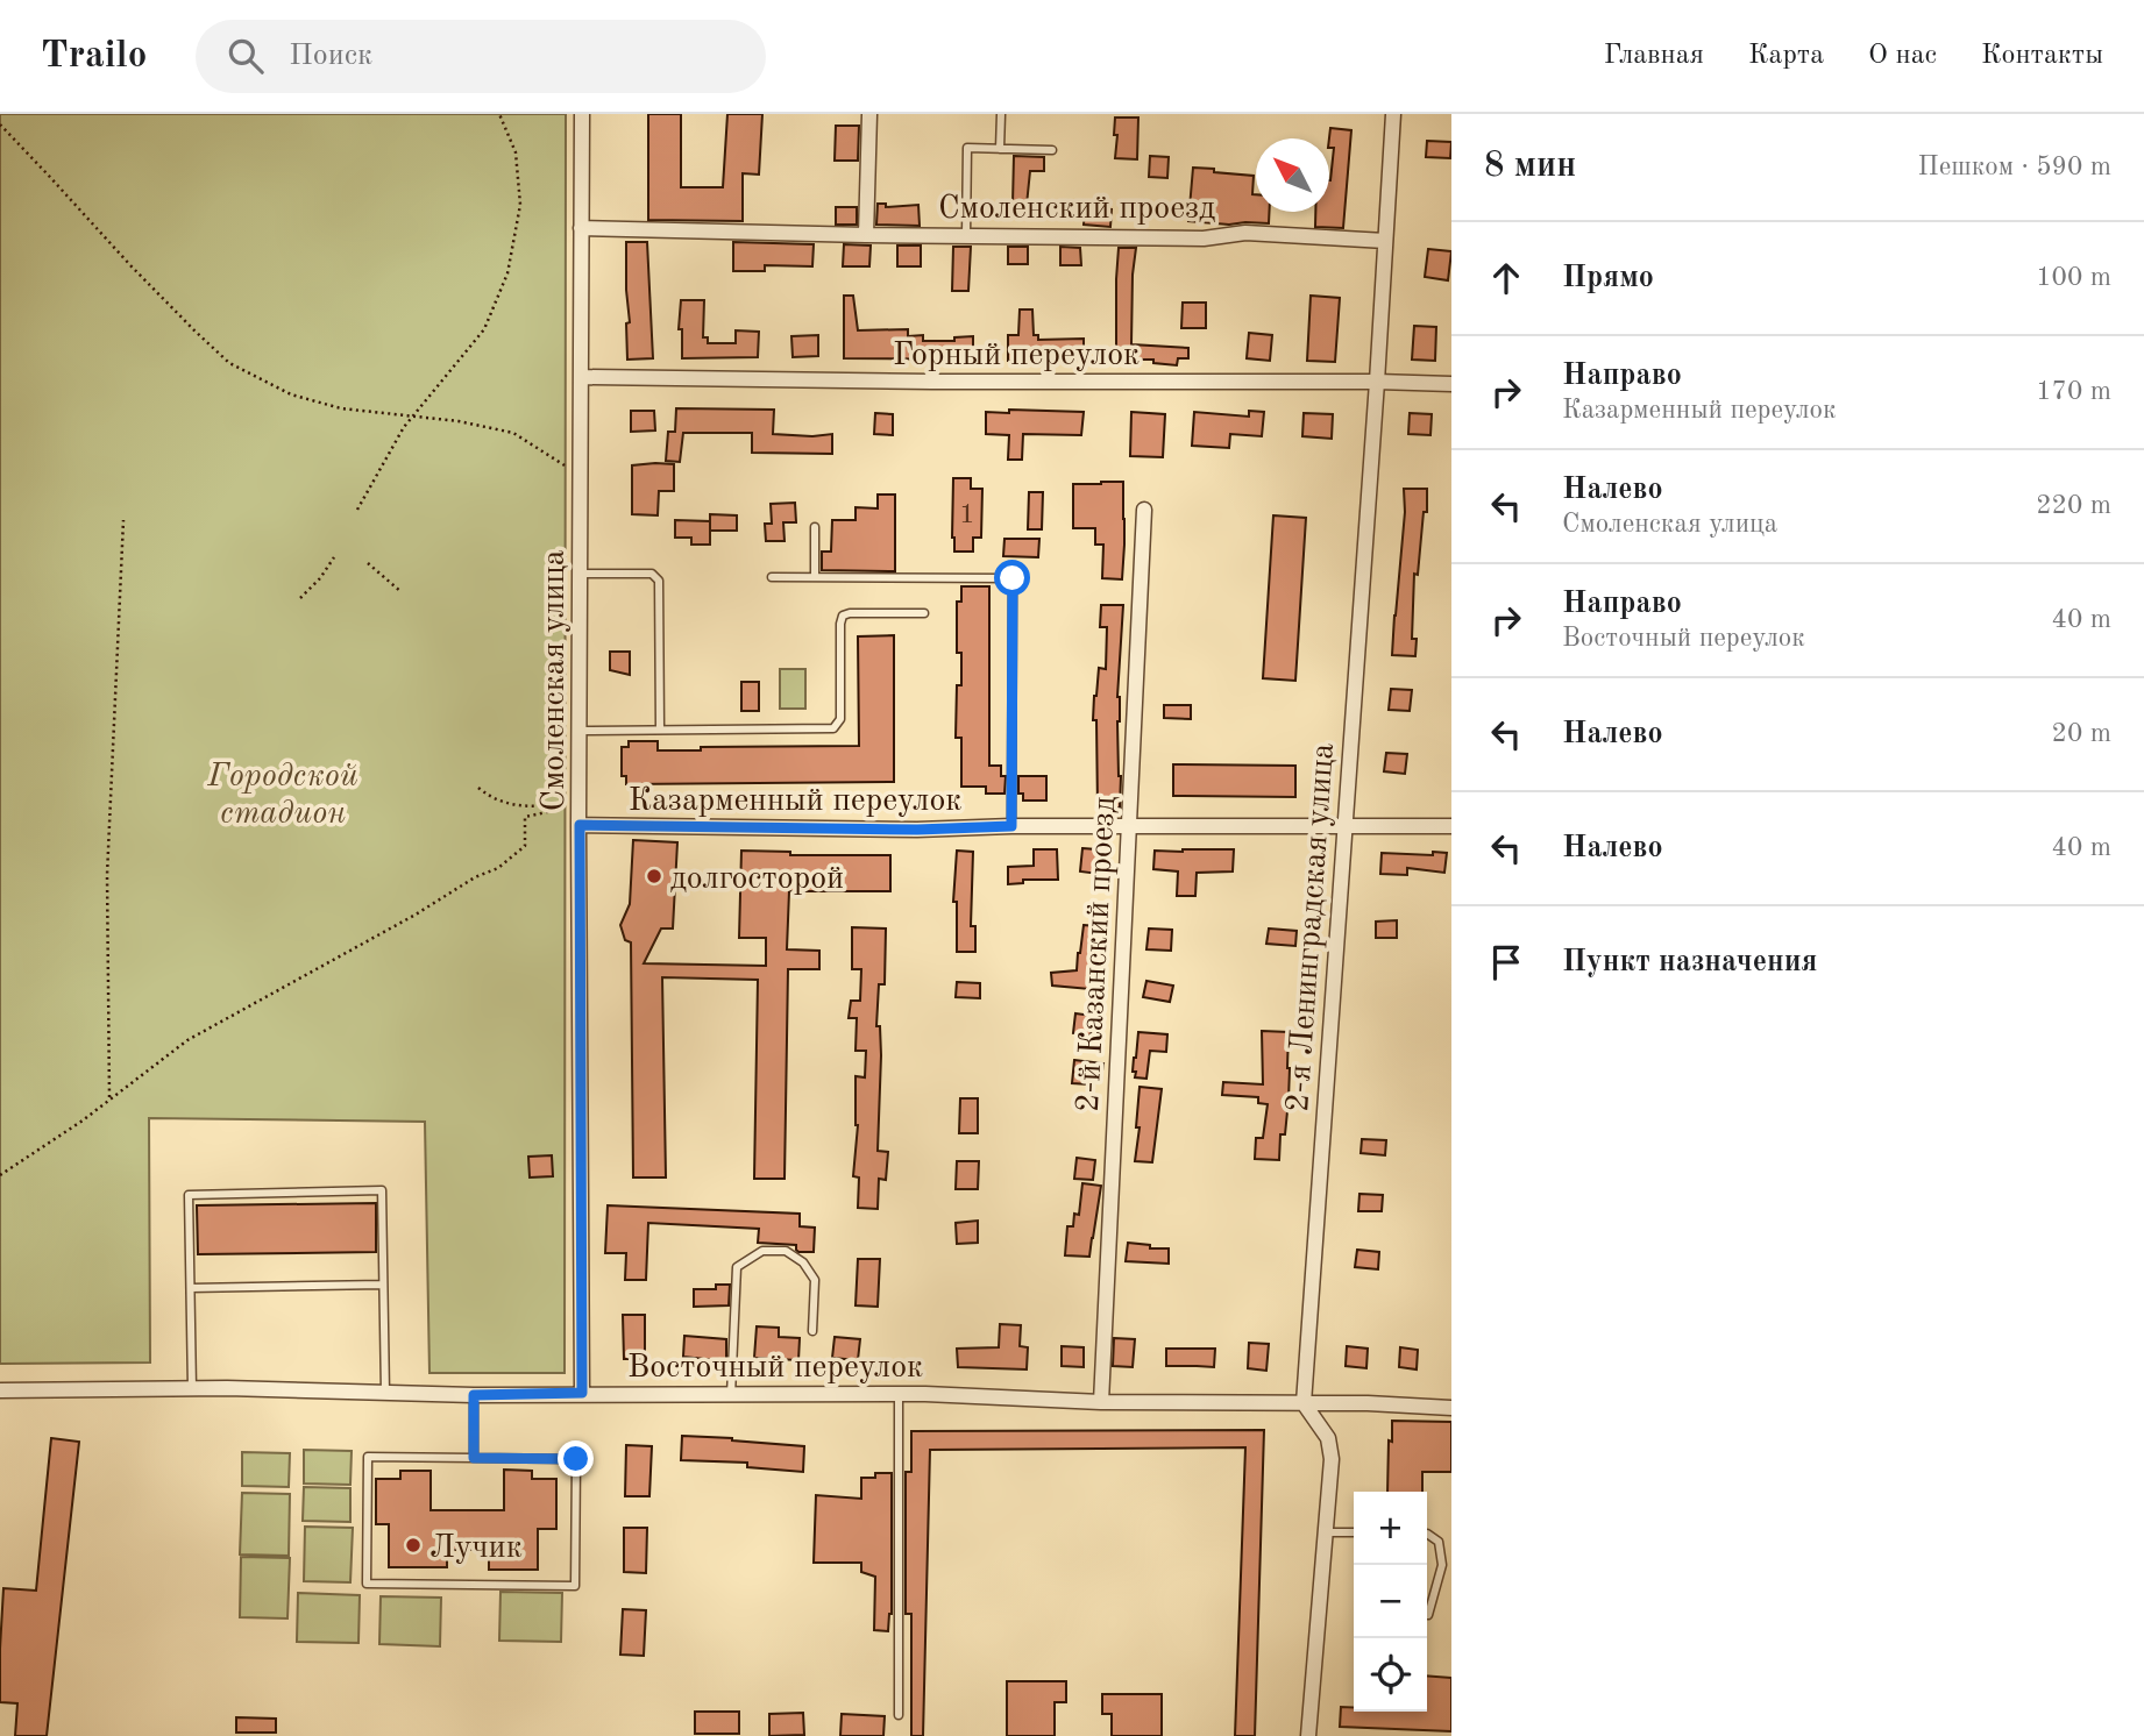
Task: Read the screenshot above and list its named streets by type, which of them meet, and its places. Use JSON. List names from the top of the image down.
{
  "streets": {
    "street": [
      "Смоленский проезд",
      "Горный переулок",
      "Смоленская улица",
      "Казарменный переулок",
      "2-я Ленинградская улица",
      "2-й Казанский проезд",
      "Восточный переулок"
    ]
  },
  "crossings": [
    ["Смоленский проезд", "Смоленская улица"],
    ["Смоленский проезд", "2-я Ленинградская улица"],
    ["Горный переулок", "Смоленская улица"],
    ["Горный переулок", "2-я Ленинградская улица"],
    ["Смоленская улица", "Казарменный переулок"],
    ["Смоленская улица", "Восточный переулок"],
    ["Казарменный переулок", "2-я Ленинградская улица"],
    ["Казарменный переулок", "2-й Казанский проезд"],
    ["2-я Ленинградская улица", "Восточный переулок"],
    ["2-й Казанский проезд", "Восточный переулок"]
  ],
  "parks": ["Городской стадион"],
  "places": ["долгосторой", "Лучик"],
  "house_numbers": ["1"],
  "north": "top left",
  "page": {
    "header": "Trailo",
    "search": "Поиск",
    "nav": [
      "Главная",
      "Карта",
      "О нас",
      "Контакты"
    ],
    "heading": ["8 мин", "Пешком · 590 m"],
    "list": [
      ["Прямо", "100 m"],
      ["Направо", "Казарменный переулок", "170 m"],
      ["Налево", "Смоленская улица", "220 m"],
      ["Направо", "Восточный переулок", "40 m"],
      ["Налево", "20 m"],
      ["Налево", "40 m"],
      "Пункт назначения"
    ],
    "map_buttons": ["+", "−"]
  }
}
